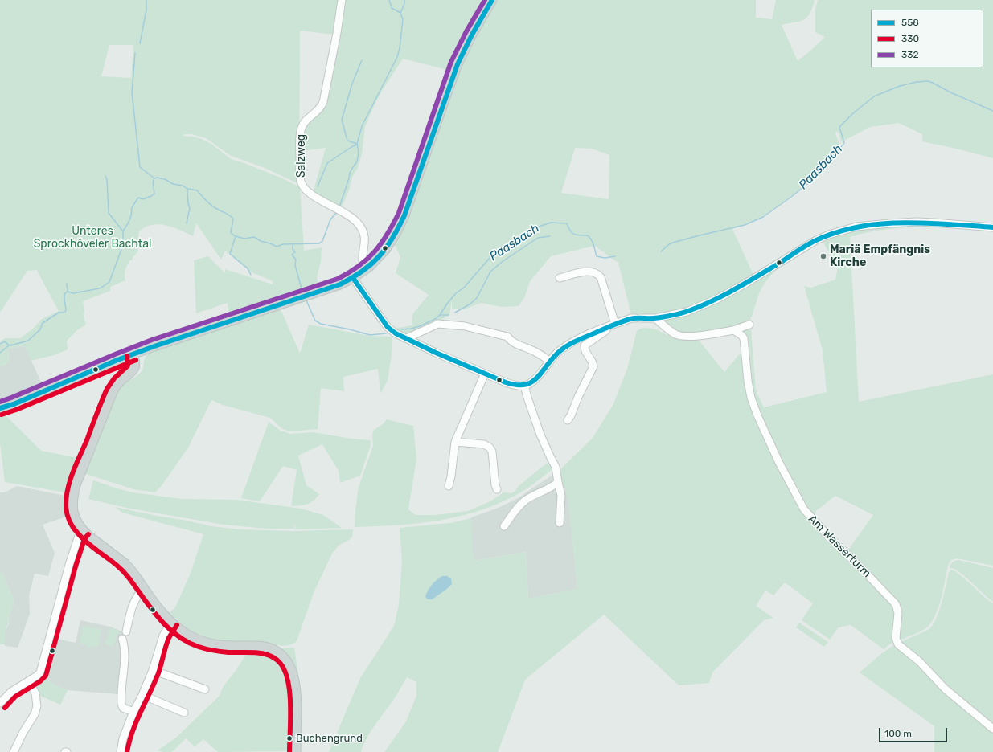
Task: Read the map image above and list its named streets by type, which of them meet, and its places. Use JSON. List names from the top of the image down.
{
  "streets": {
    "street": ["Salzweg", "Am Wasserturm"]
  },
  "water": ["Paasbach"],
  "parks": ["Unteres Sprockhöveler Bachtal"],
  "places": ["Mariä Empfängnis Kirche", "Buchengrund"],
  "lines": ["transit line 558", "transit line 332", "transit line 330"],
  "legend": ["558", "330", "332"],
  "scale_bar": "100 m"
}
